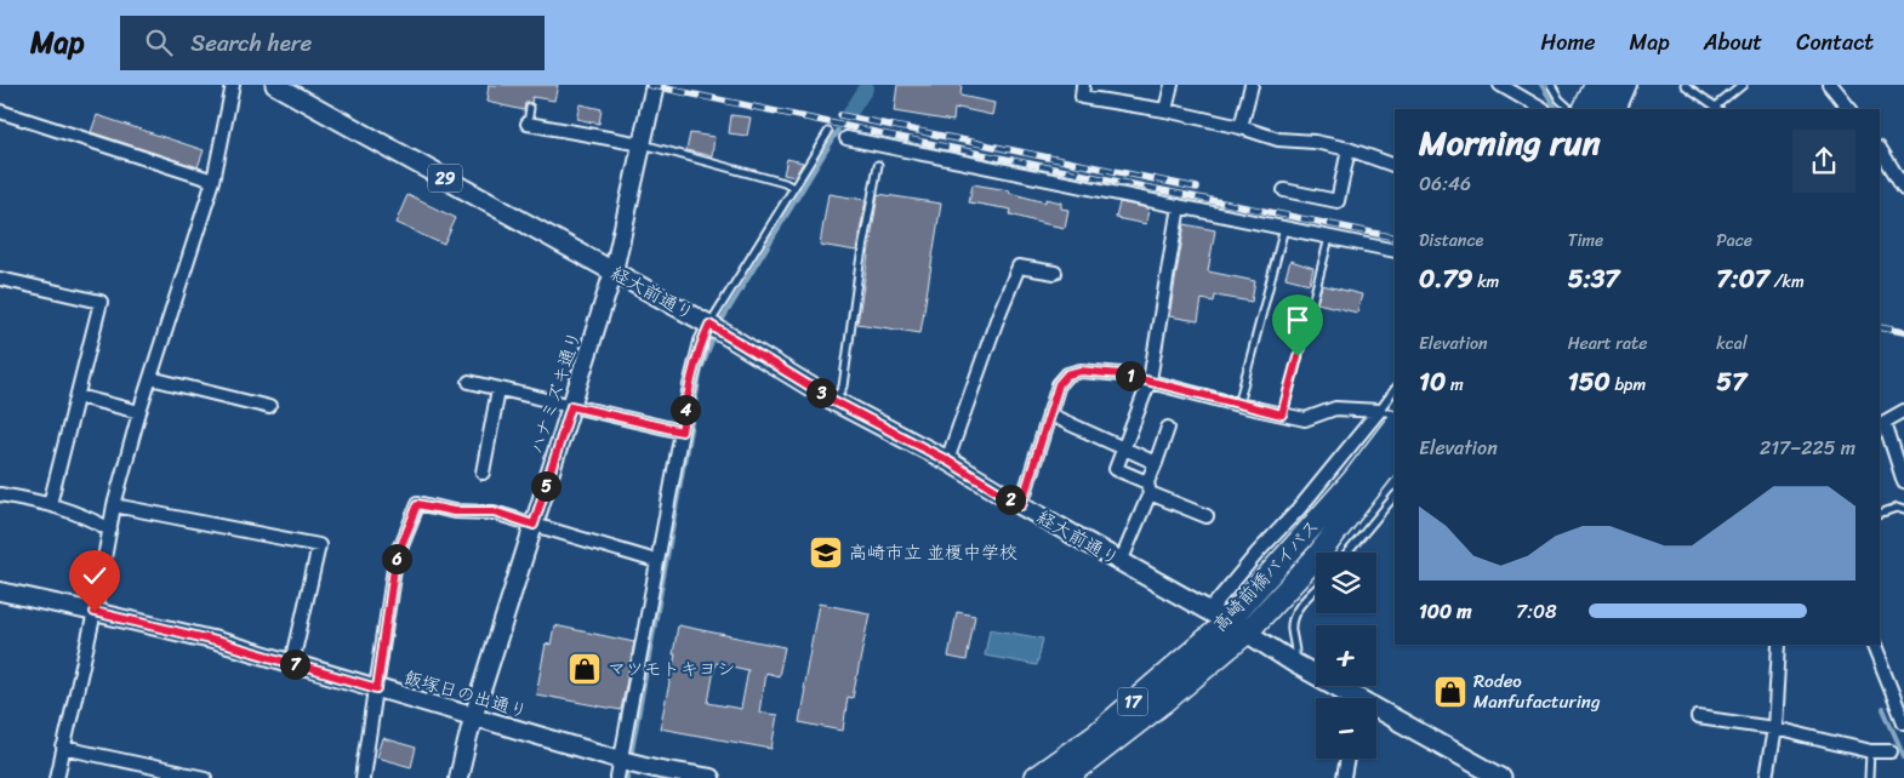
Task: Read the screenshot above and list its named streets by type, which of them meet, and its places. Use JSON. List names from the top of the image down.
{
  "streets": {
    "highway": ["高崎前橋バイパス", "17"],
    "main road": ["29", "経大前通り"],
    "street": ["ハナミズキ通り", "飯塚日の出通り"]
  },
  "crossings": [
    ["経大前通り", "ハナミズキ通り"],
    ["経大前通り", "高崎前橋バイパス"],
    ["ハナミズキ通り", "飯塚日の出通り"]
  ],
  "places": {
    "school or university": ["高崎市立 並榎中学校"],
    "shop": ["マツモトキヨシ", "Rodeo Manfufacturing"]
  },
  "page": {
    "header": "Map",
    "search": "Search here",
    "nav": [
      "Home",
      "Map",
      "About",
      "Contact"
    ],
    "heading": ["Morning run", "06:46"],
    "stats": [
      ["Distance", "0.79 km"],
      ["Time", "5:37"],
      ["Pace", "7:07 /km"],
      ["Elevation", "10 m"],
      ["Heart rate", "150 bpm"],
      ["kcal", "57"]
    ],
    "pins": [
      "1",
      "3",
      "4",
      "5",
      "2",
      "6",
      "7"
    ],
    "chart": ["Elevation", "217–225 m"],
    "map_buttons": ["+", "−"],
    "list": [
      {
        "name": "100 m",
        "note": "7:08"
      }
    ]
  }
}
